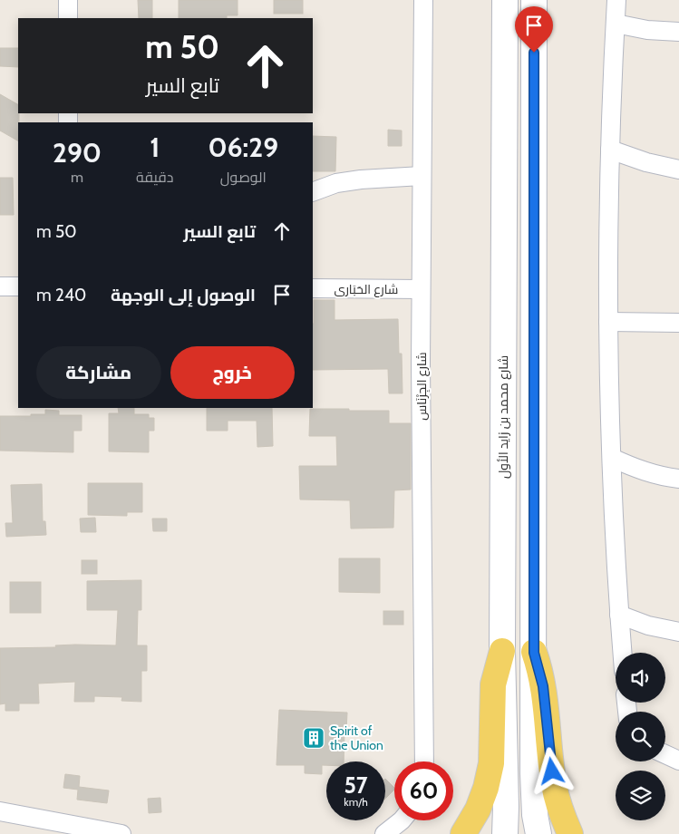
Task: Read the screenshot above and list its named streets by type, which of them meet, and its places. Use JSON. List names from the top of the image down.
{
  "streets": {
    "main road": ["شارع محمد بن زايد الأول"],
    "street": ["شارع الحَبَارى", "شارع الجِرْنَاس"]
  },
  "crossings": [
    ["شارع الحَبَارى", "شارع الجِرْنَاس"]
  ],
  "places": {
    "building": ["Spirit of the Union"]
  },
  "page": {
    "turn": ["50 m", "تابع السير"],
    "eta": [
      "06:29",
      "الوصول",
      "1",
      "دقيقة",
      "290",
      "m"
    ],
    "list": [
      {
        "name": "تابع السير",
        "value": "50 m"
      },
      {
        "name": "الوصول إلى الوجهة",
        "value": "240 m"
      }
    ],
    "buttons": ["خروج", "مشاركة"],
    "speed": "57 km/h",
    "limit": "60"
  }
}
